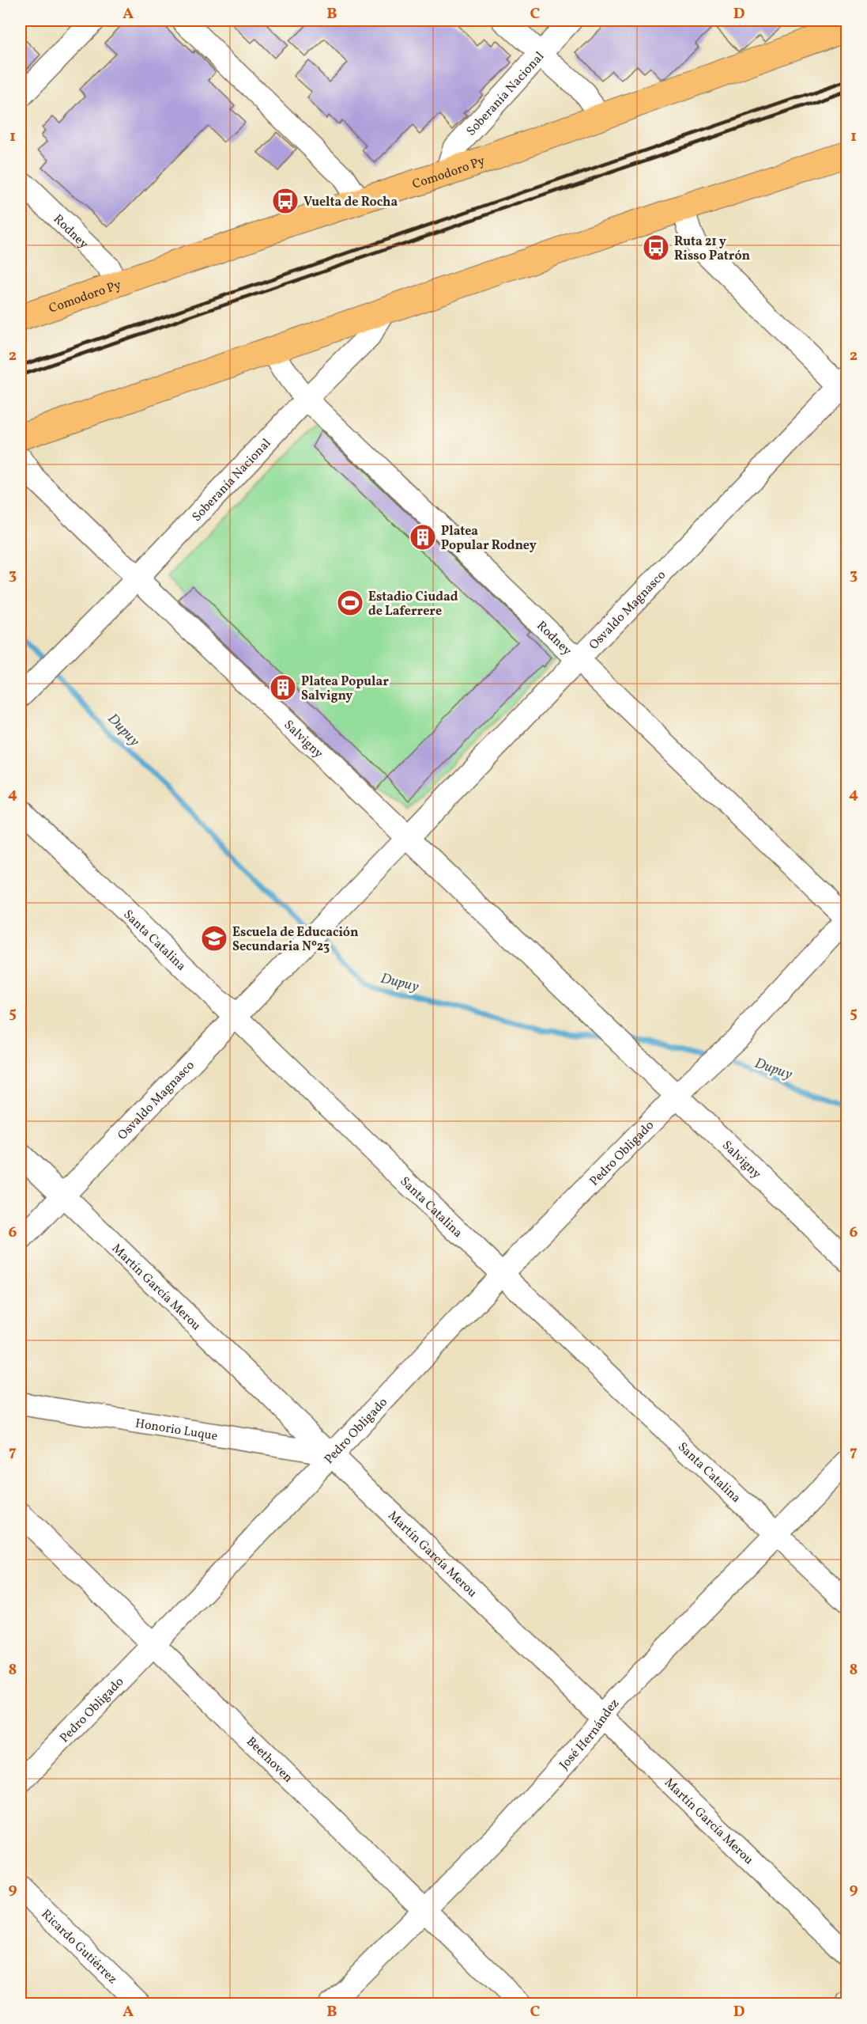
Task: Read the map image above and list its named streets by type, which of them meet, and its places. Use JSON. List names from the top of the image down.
{
  "streets": {
    "main road": ["Comodoro Py"],
    "street": [
      "Soberanía Nacional",
      "Rodney",
      "Osvaldo Magnasco",
      "Salvigny",
      "Santa Catalina",
      "Pedro Obligado",
      "Martín García Merou",
      "Honorio Luque",
      "José Hernández",
      "Beethoven",
      "Ricardo Gutiérrez"
    ]
  },
  "crossings": [
    ["Soberanía Nacional", "Comodoro Py"],
    ["Soberanía Nacional", "Rodney"],
    ["Soberanía Nacional", "Salvigny"],
    ["Comodoro Py", "Rodney"],
    ["Rodney", "Osvaldo Magnasco"],
    ["Rodney", "Pedro Obligado"],
    ["Osvaldo Magnasco", "Salvigny"],
    ["Osvaldo Magnasco", "Santa Catalina"],
    ["Osvaldo Magnasco", "Martín García Merou"],
    ["Salvigny", "Pedro Obligado"],
    ["Santa Catalina", "Pedro Obligado"],
    ["Santa Catalina", "José Hernández"],
    ["Pedro Obligado", "Martín García Merou"],
    ["Pedro Obligado", "Honorio Luque"],
    ["Pedro Obligado", "Beethoven"],
    ["Martín García Merou", "Honorio Luque"],
    ["Martín García Merou", "José Hernández"],
    ["José Hernández", "Beethoven"]
  ],
  "water": ["Dupuy"],
  "places": {
    "bus stop": ["Vuelta de Rocha", "Ruta 21 y Risso Patrón"],
    "building": ["Platea Popular Rodney", "Platea Popular Salvigny"],
    "sports": ["Estadio Ciudad de Laferrere"],
    "school or university": ["Escuela de Educación Secundaria Nº23"]
  },
  "grid": {
    "columns": [
      "A",
      "B",
      "C",
      "D"
    ],
    "rows": [
      "1",
      "2",
      "3",
      "4",
      "5",
      "6",
      "7",
      "8",
      "9"
    ]
  }
}
